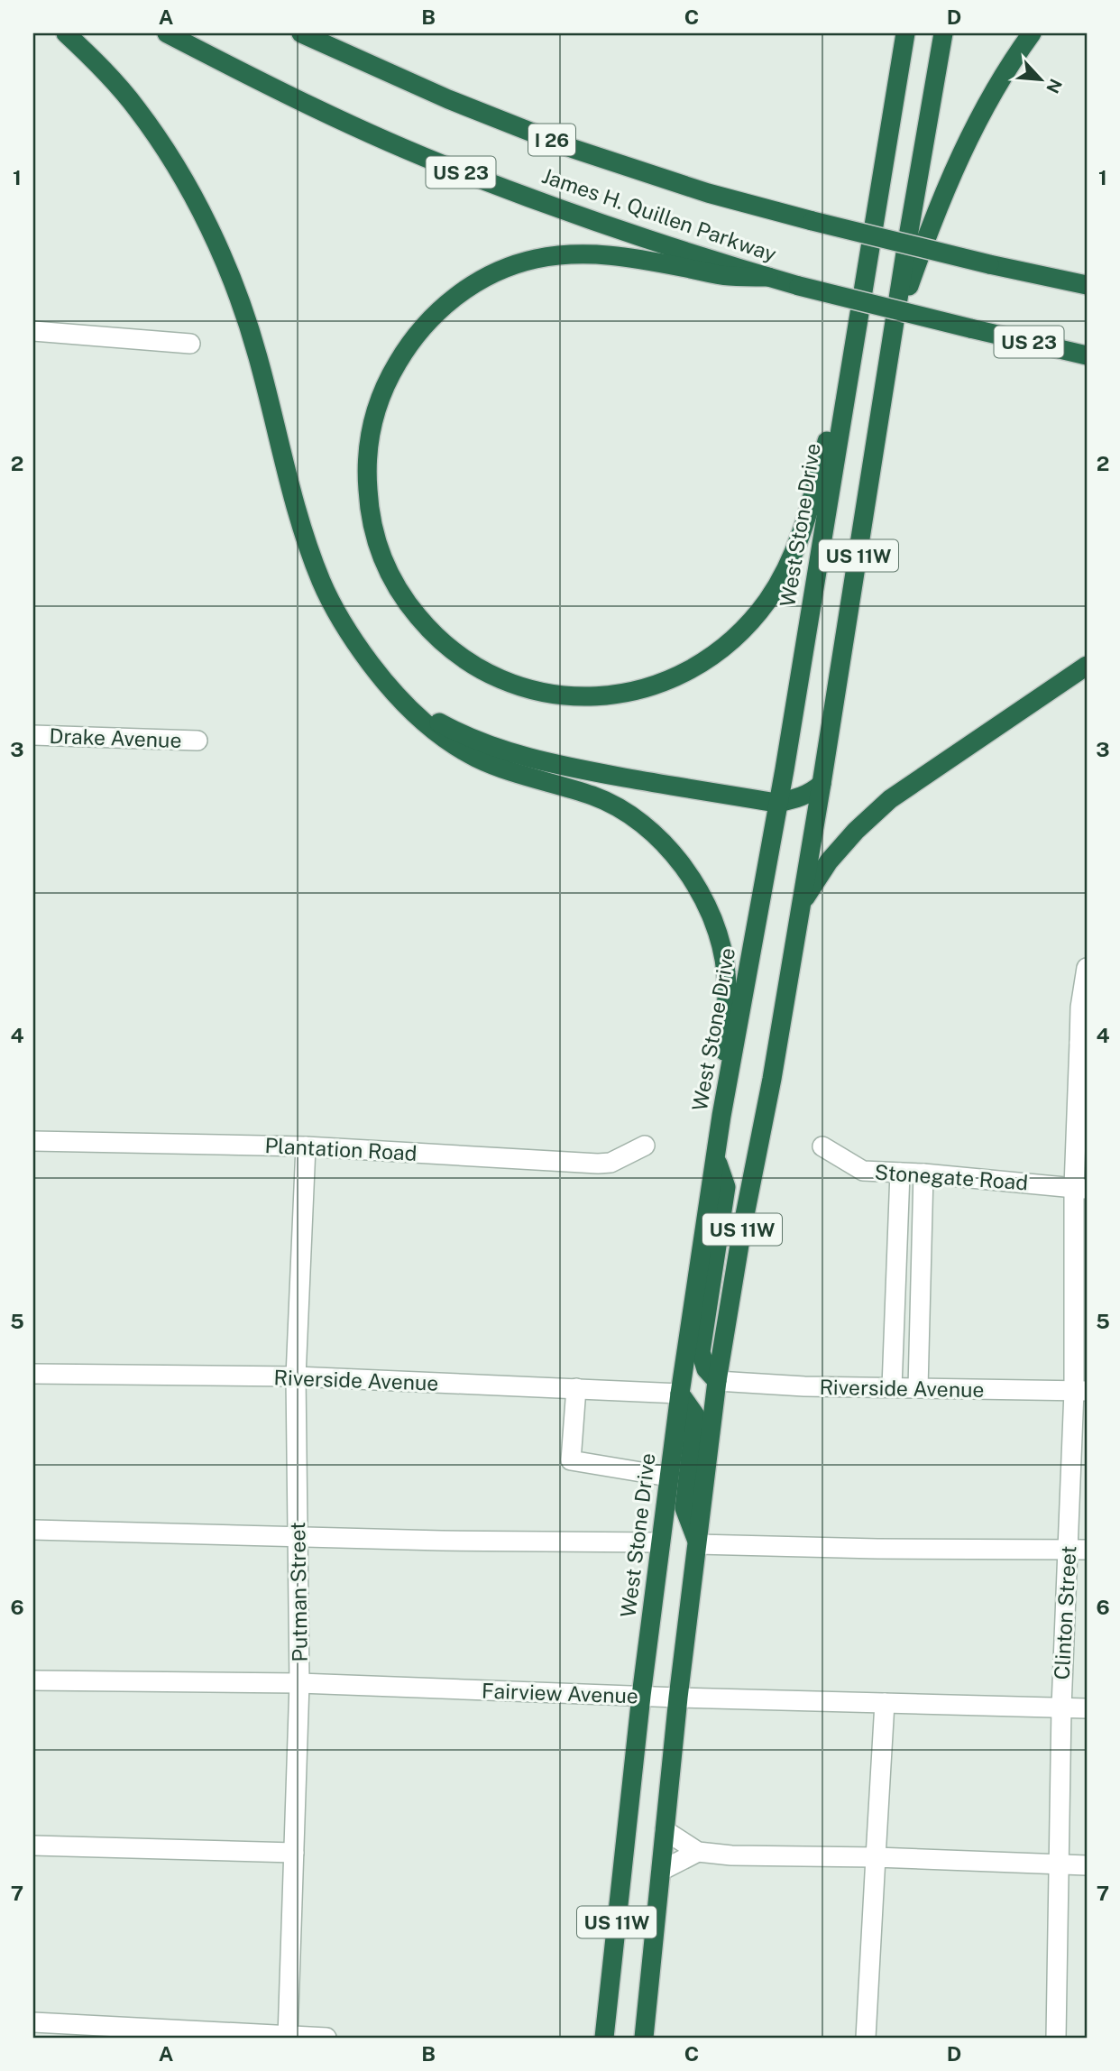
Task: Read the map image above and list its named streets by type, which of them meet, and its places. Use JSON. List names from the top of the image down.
{
  "streets": {
    "highway": [
      "I 26",
      "US 23",
      "James H. Quillen Parkway",
      "West Stone Drive",
      "US 11W"
    ],
    "street": [
      "Drake Avenue",
      "Plantation Road",
      "Stonegate Road",
      "Riverside Avenue",
      "Putman Street",
      "Clinton Street",
      "Fairview Avenue"
    ]
  },
  "crossings": [
    ["West Stone Drive", "Riverside Avenue"],
    ["West Stone Drive", "Fairview Avenue"],
    ["US 11W", "Riverside Avenue"],
    ["US 11W", "Fairview Avenue"],
    ["Plantation Road", "Putman Street"],
    ["Stonegate Road", "Clinton Street"],
    ["Riverside Avenue", "Putman Street"],
    ["Riverside Avenue", "Clinton Street"],
    ["Putman Street", "Fairview Avenue"],
    ["Clinton Street", "Fairview Avenue"]
  ],
  "north": "bottom right",
  "grid": {
    "columns": [
      "A",
      "B",
      "C",
      "D"
    ],
    "rows": [
      "1",
      "2",
      "3",
      "4",
      "5",
      "6",
      "7"
    ]
  }
}
